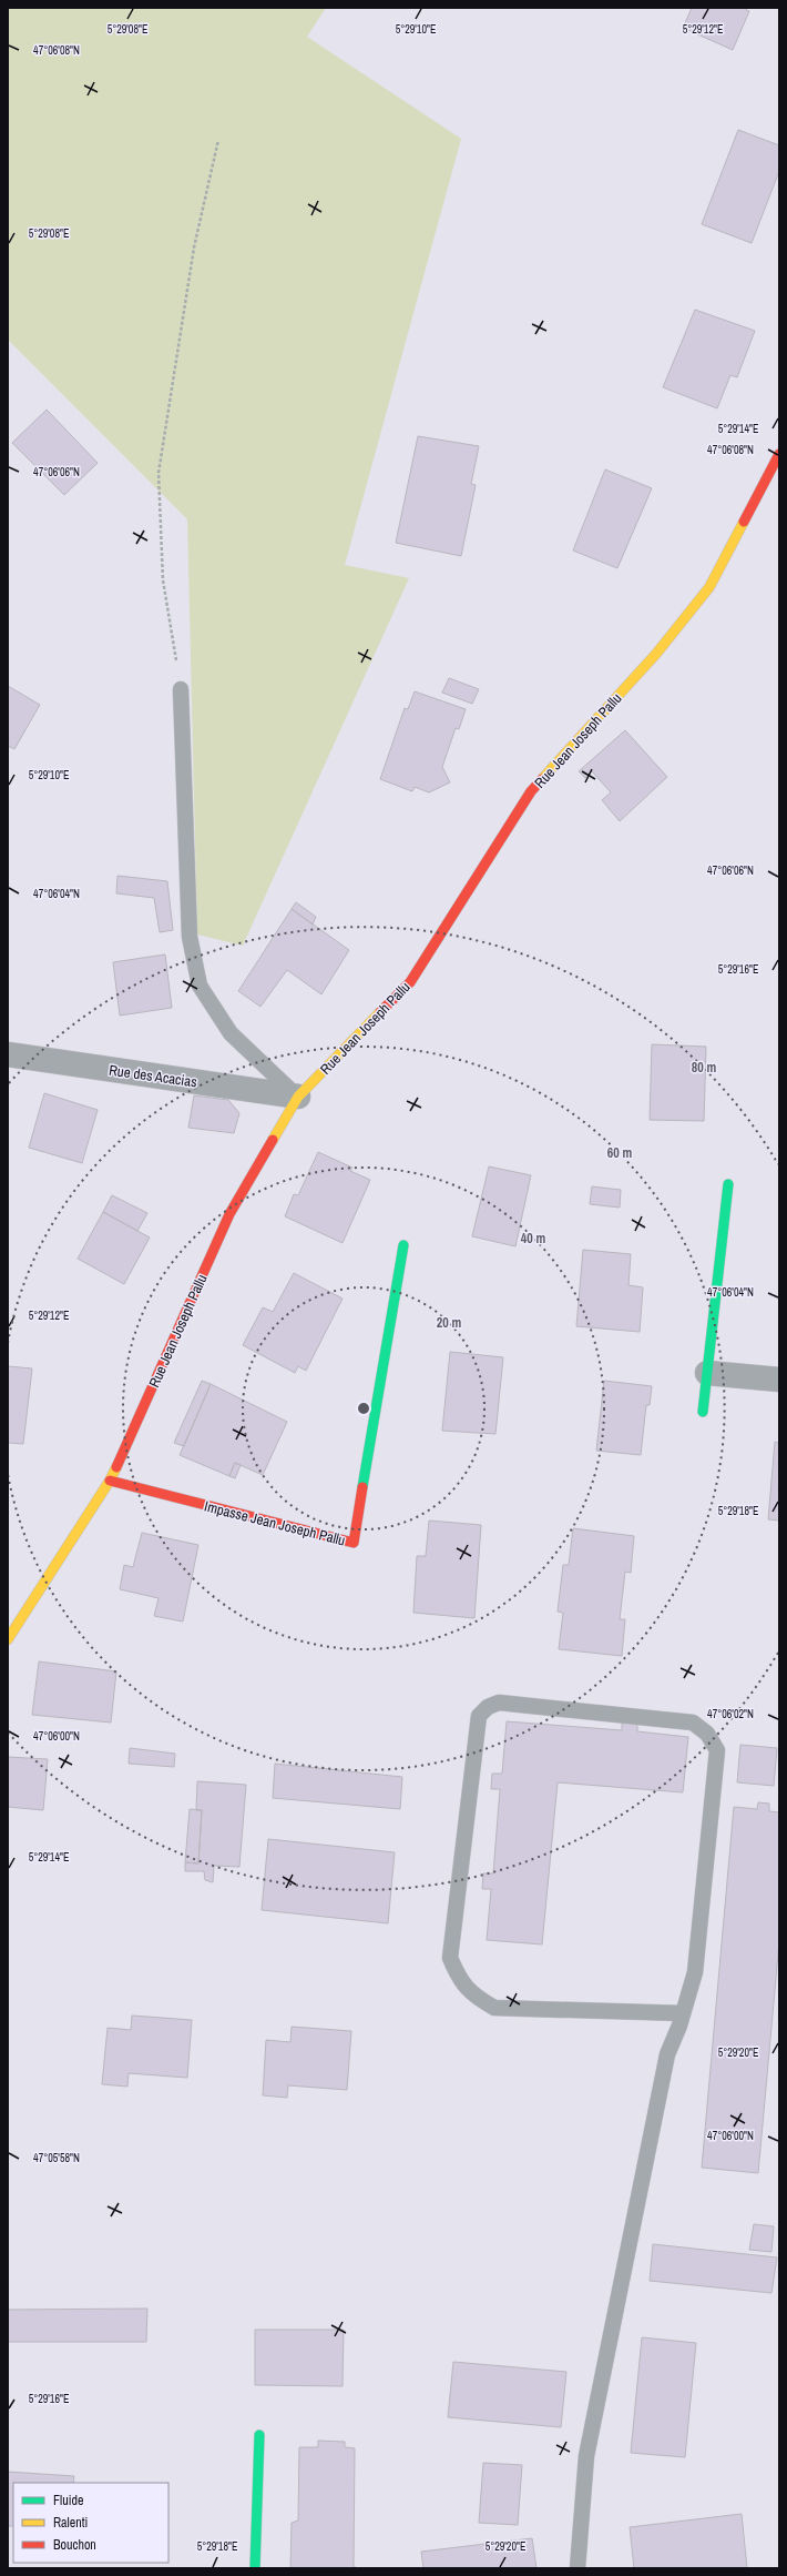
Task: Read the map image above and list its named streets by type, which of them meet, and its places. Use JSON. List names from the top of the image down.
{
  "streets": {
    "street": ["Rue Jean Joseph Pallu", "Rue des Acacias", "Impasse Jean Joseph Pallu"]
  },
  "crossings": [
    ["Rue Jean Joseph Pallu", "Rue des Acacias"],
    ["Rue Jean Joseph Pallu", "Impasse Jean Joseph Pallu"]
  ],
  "legend": ["Fluide", "Ralenti", "Bouchon"],
  "coordinates": [
    "5°29'08\"E",
    "5°29'10\"E",
    "5°29'12\"E",
    "47°06'08\"N",
    "5°29'14\"E",
    "47°06'06\"N",
    "47°06'04\"N",
    "5°29'16\"E",
    "5°29'18\"E",
    "47°06'02\"N",
    "47°06'00\"N",
    "5°29'20\"E",
    "47°05'58\"N"
  ],
  "rings": [
    "80 m",
    "60 m",
    "40 m",
    "20 m"
  ]
}
